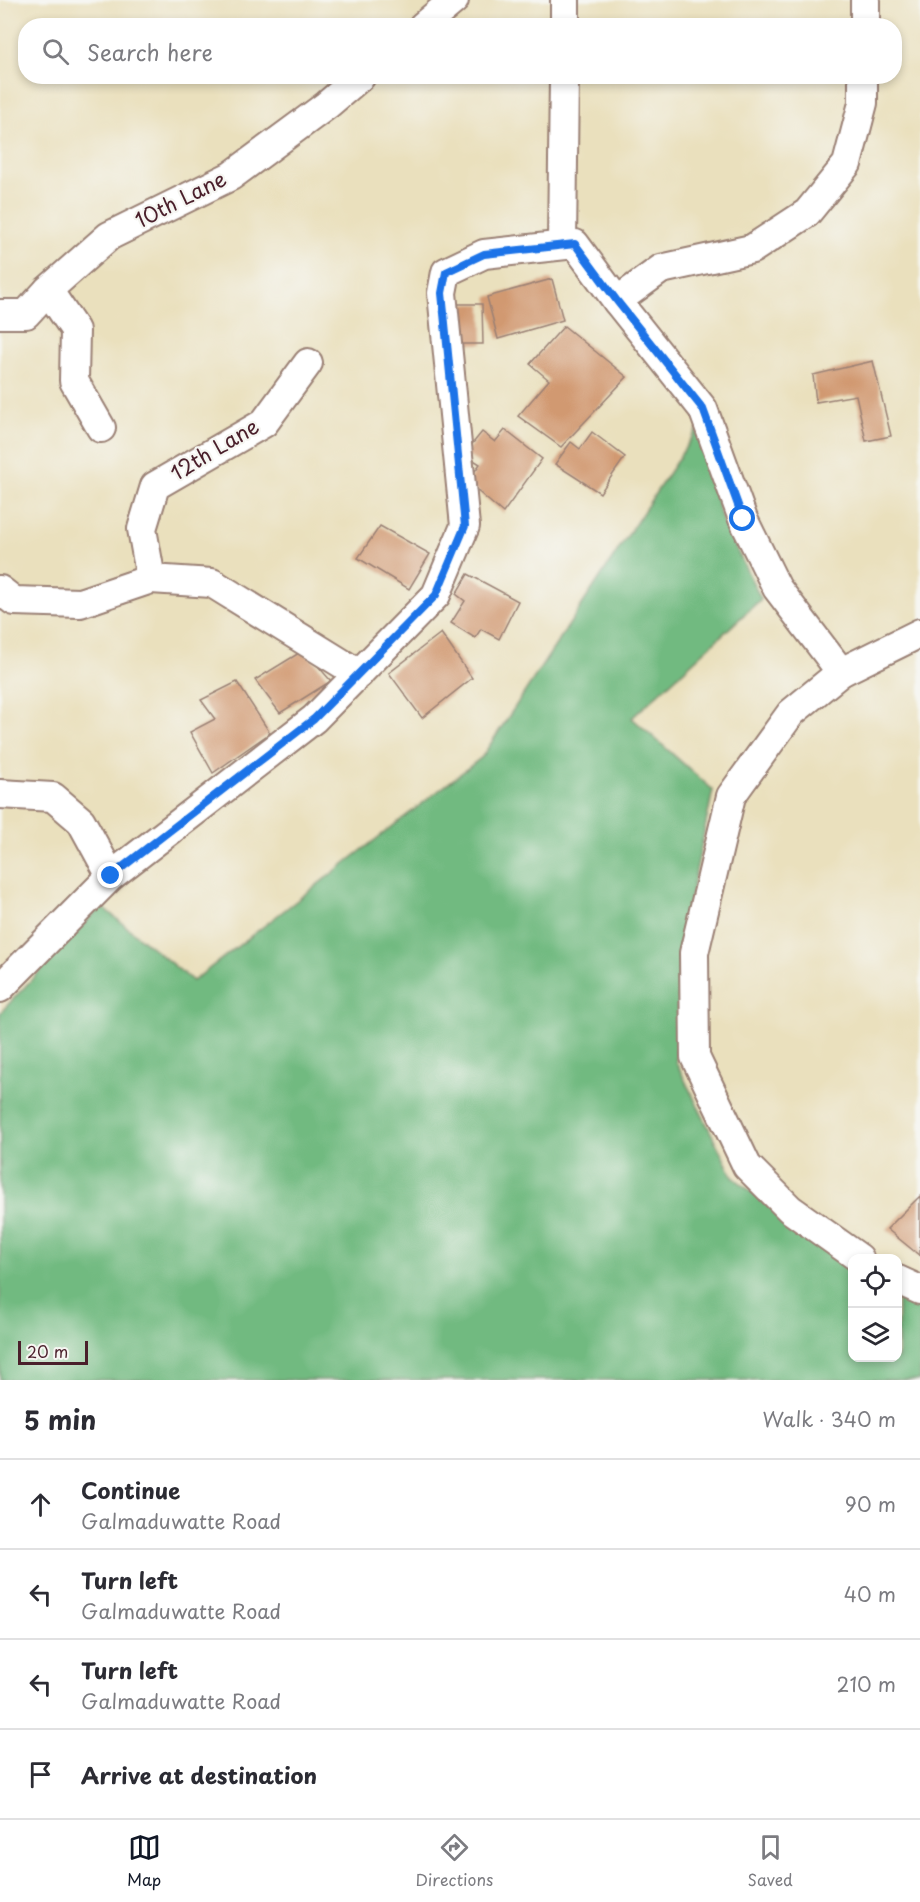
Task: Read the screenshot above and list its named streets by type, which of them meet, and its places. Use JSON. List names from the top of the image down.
{
  "streets": {
    "street": ["10th Lane", "12th Lane"]
  },
  "scale_bar": "20 m",
  "page": {
    "search": "Search here",
    "scale": "20 m",
    "heading": ["5 min", "Walk · 340 m"],
    "list": [
      ["Continue", "Galmaduwatte Road", "90 m"],
      ["Turn left", "Galmaduwatte Road", "40 m"],
      ["Turn left", "Galmaduwatte Road", "210 m"],
      "Arrive at destination"
    ],
    "nav": ["Map", "Directions", "Saved"]
  }
}
